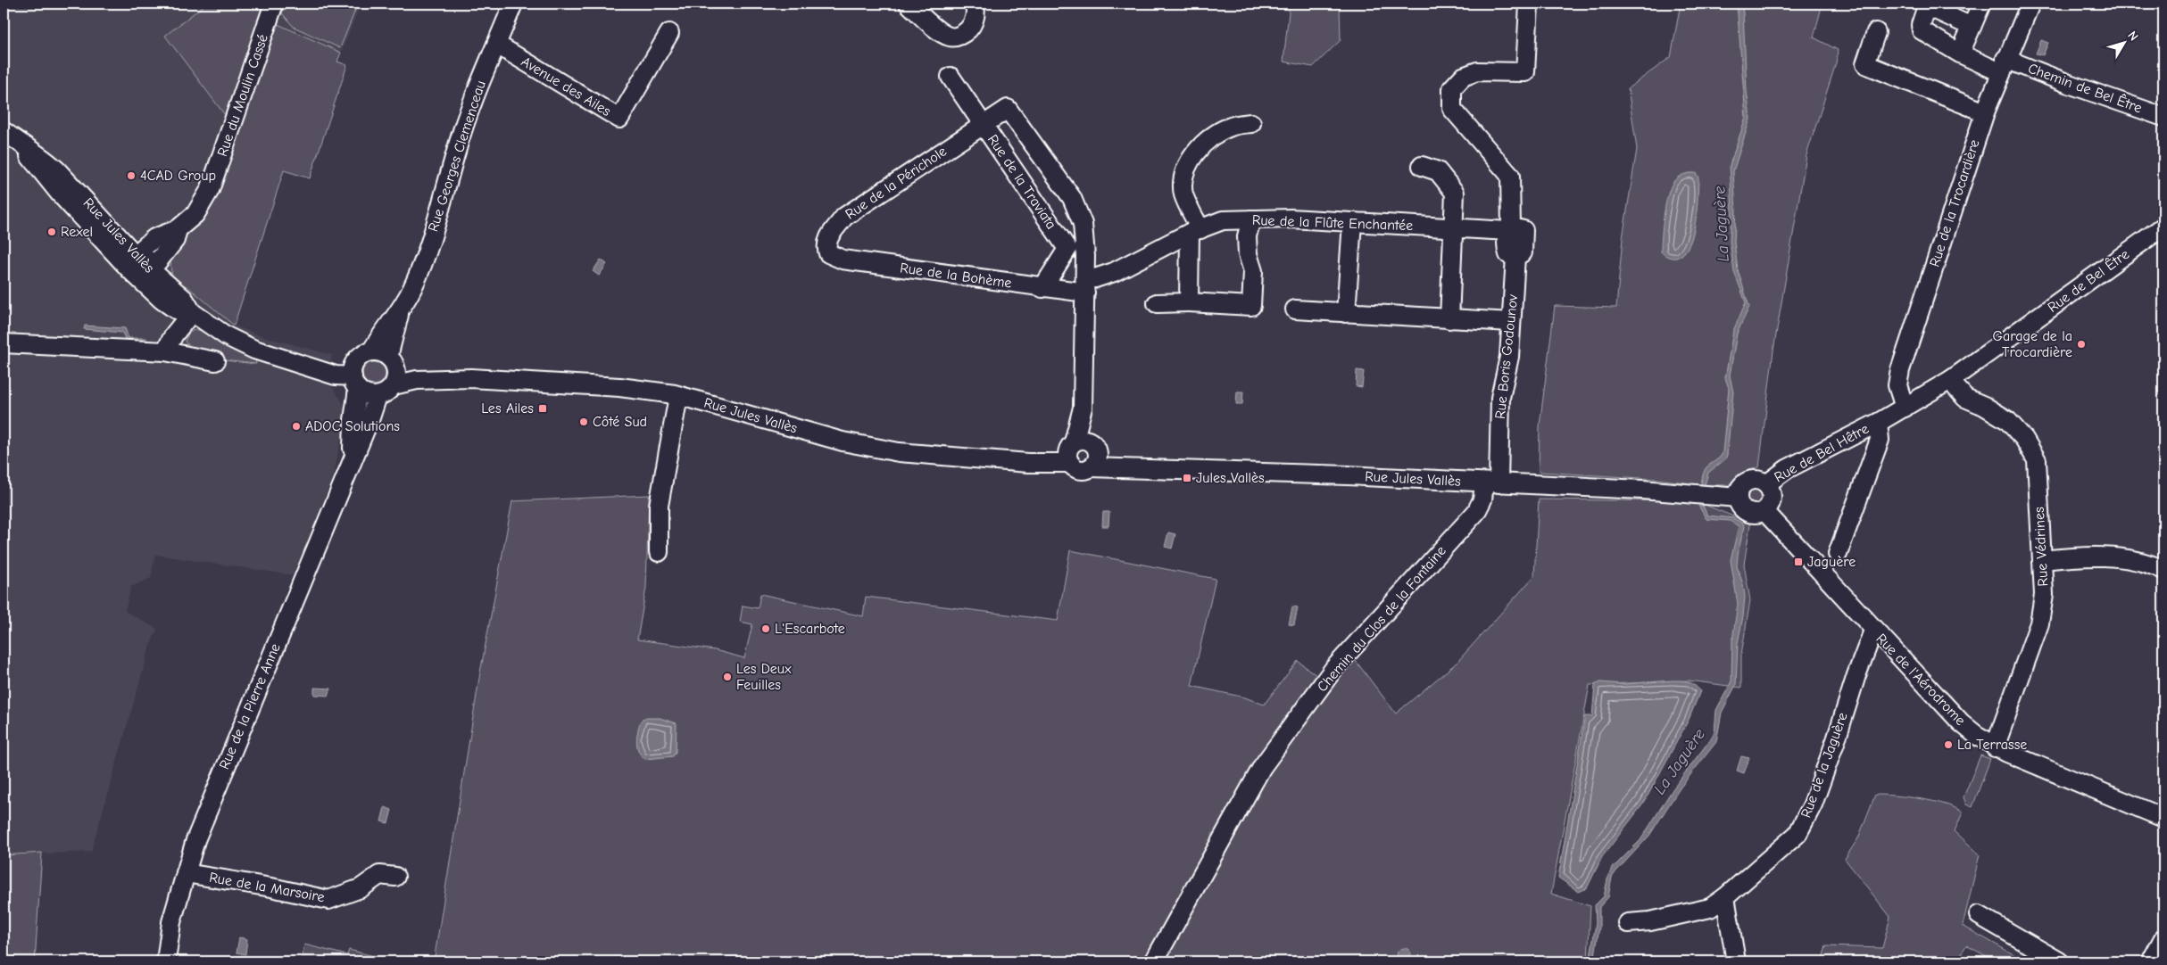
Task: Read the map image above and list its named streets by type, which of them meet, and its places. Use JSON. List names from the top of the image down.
{
  "streets": {
    "street": [
      "Avenue des Ailes",
      "Chemin de Bel Être",
      "Rue du Moulin Cassé",
      "Rue Georges Clemenceau",
      "Rue de la Traviata",
      "Rue de la Périchole",
      "Rue de la Trocardière",
      "Rue de la Flûte Enchantée",
      "Rue Jules Vallès",
      "Rue de la Bohème",
      "Rue de Bel Être",
      "Rue Boris Godounov",
      "Rue de Bel Hêtre",
      "Rue Védrines",
      "Chemin du Clos de la Fontaine",
      "Rue de l'Aérodrome",
      "Rue de la Pierre Anne",
      "Rue de la Jaguère",
      "Rue de la Marsoire"
    ]
  },
  "crossings": [
    ["Avenue des Ailes", "Rue Georges Clemenceau"],
    ["Chemin de Bel Être", "Rue de la Trocardière"],
    ["Rue du Moulin Cassé", "Rue Jules Vallès"],
    ["Rue Georges Clemenceau", "Rue Jules Vallès"],
    ["Rue Georges Clemenceau", "Rue de la Pierre Anne"],
    ["Rue de la Traviata", "Rue de la Périchole"],
    ["Rue de la Traviata", "Rue de la Bohème"],
    ["Rue de la Périchole", "Rue de la Flûte Enchantée"],
    ["Rue de la Périchole", "Rue de la Bohème"],
    ["Rue de la Trocardière", "Rue de Bel Être"],
    ["Rue de la Flûte Enchantée", "Rue de la Bohème"],
    ["Rue de la Flûte Enchantée", "Rue Boris Godounov"],
    ["Rue Jules Vallès", "Rue Boris Godounov"],
    ["Rue Jules Vallès", "Rue de Bel Hêtre"],
    ["Rue Jules Vallès", "Chemin du Clos de la Fontaine"],
    ["Rue Jules Vallès", "Rue de l'Aérodrome"],
    ["Rue Jules Vallès", "Rue de la Pierre Anne"],
    ["Rue de Bel Être", "Rue de Bel Hêtre"],
    ["Rue de Bel Être", "Rue Védrines"],
    ["Rue Boris Godounov", "Chemin du Clos de la Fontaine"],
    ["Rue de Bel Hêtre", "Rue de l'Aérodrome"],
    ["Rue Védrines", "Rue de l'Aérodrome"],
    ["Rue de l'Aérodrome", "Rue de la Jaguère"],
    ["Rue de la Pierre Anne", "Rue de la Marsoire"]
  ],
  "water": ["La Jaguère"],
  "places": {
    "other": [
      "4CAD Group",
      "Rexel",
      "Garage de la Trocardière",
      "Côté Sud",
      "ADOC Solutions",
      "L'Escarbote",
      "Les Deux Feuilles",
      "La Terrasse"
    ],
    "transit": ["Les Ailes", "Jules Vallès", "Jaguère"]
  },
  "north": "top right"
}
